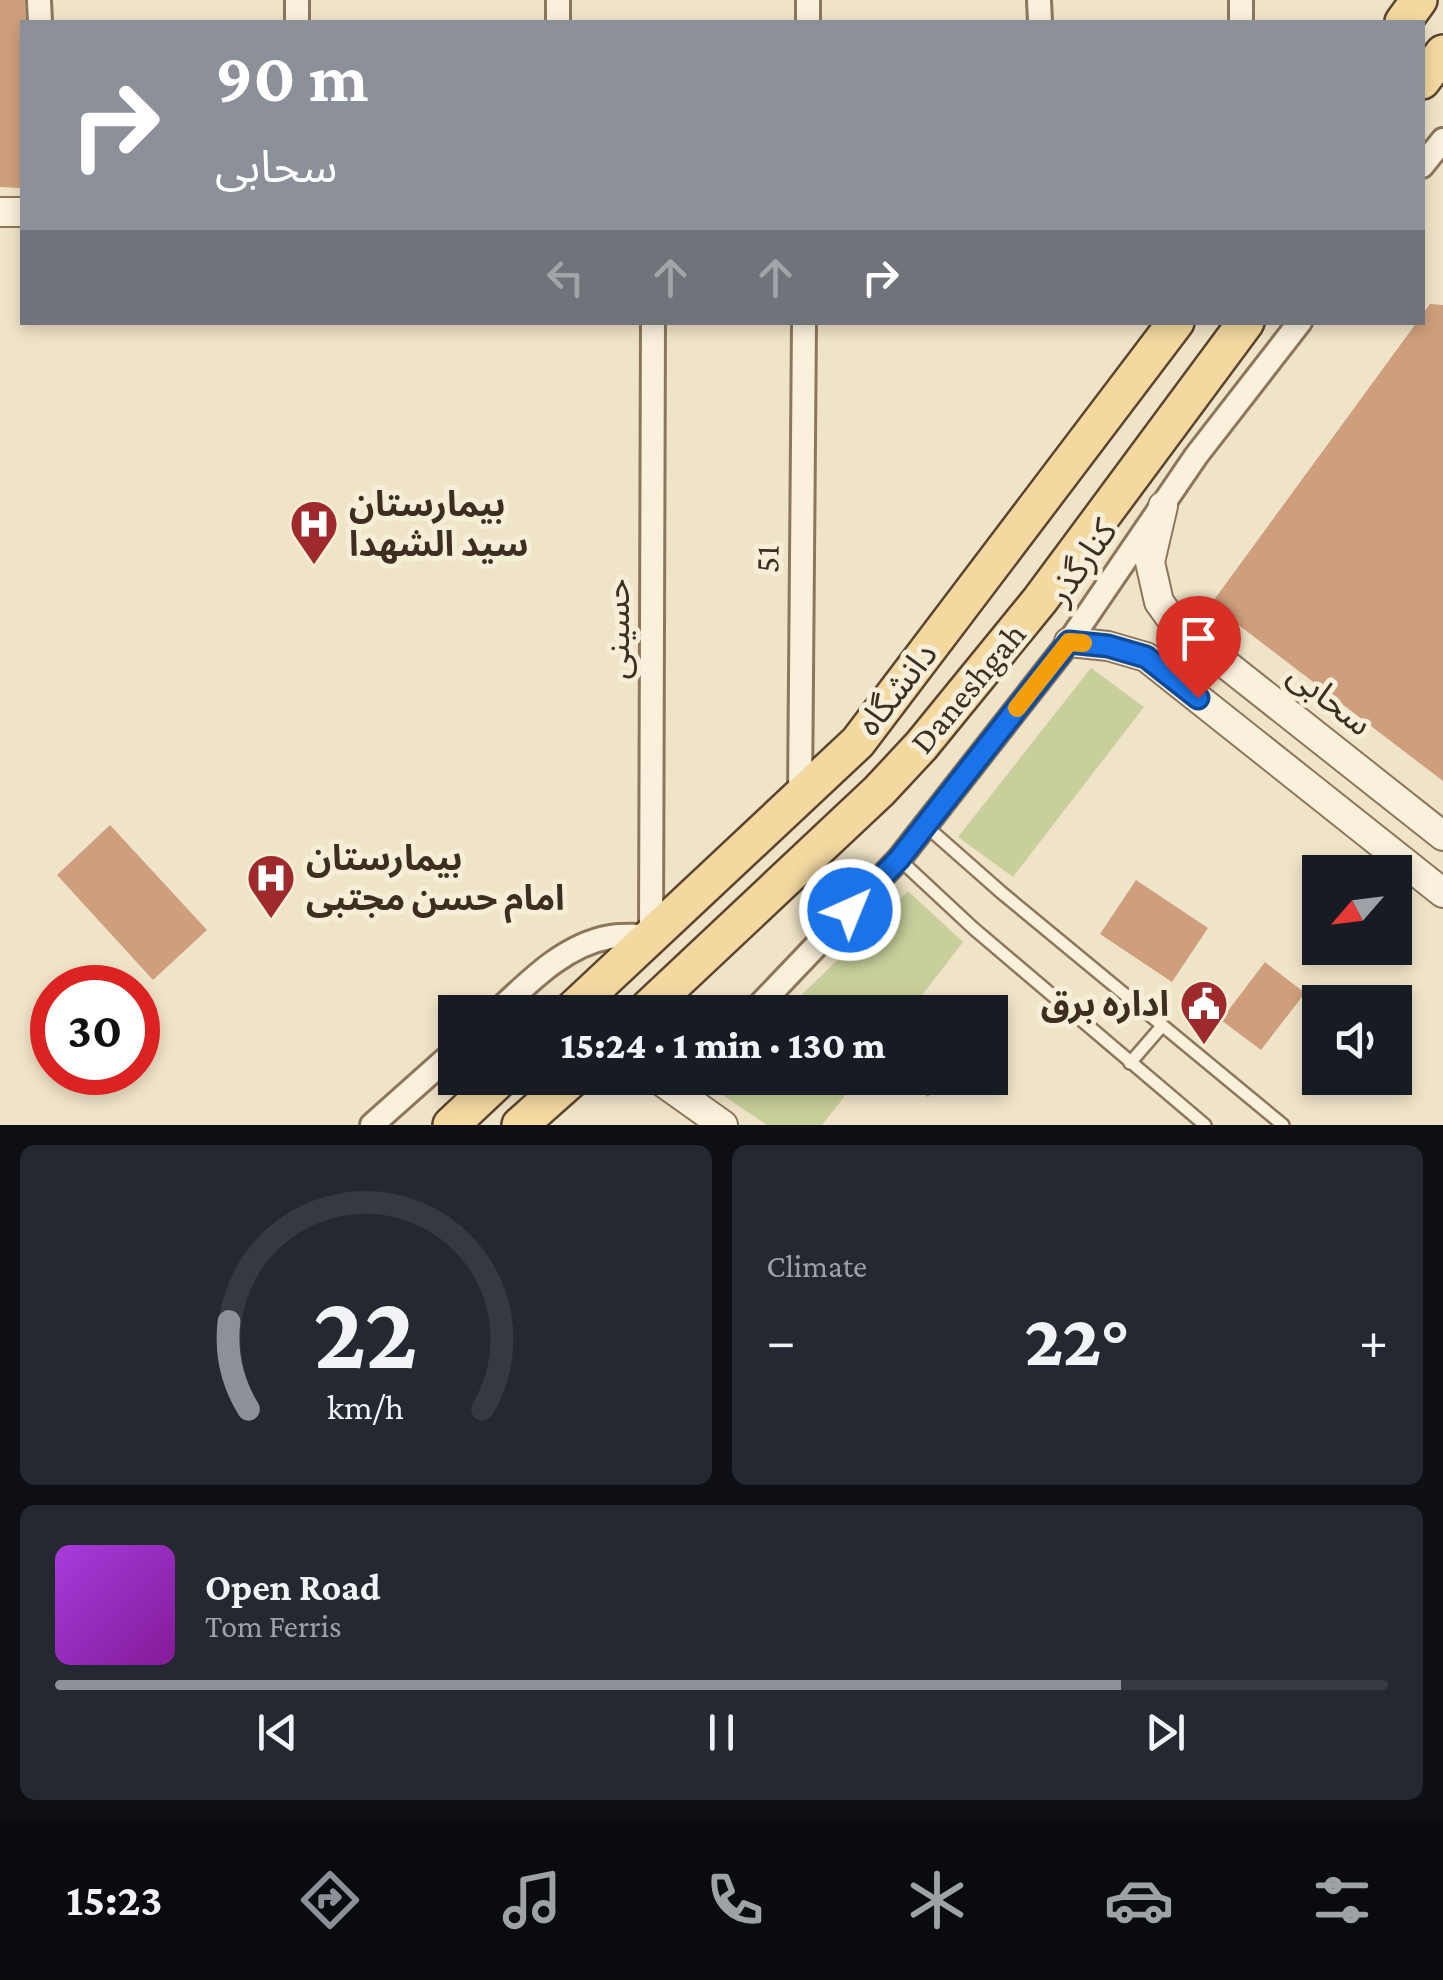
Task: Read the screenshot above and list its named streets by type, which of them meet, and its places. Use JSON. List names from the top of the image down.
{
  "streets": {
    "main road": ["Daneshgah", "دانشگاه"],
    "street": [
      "51",
      "کنارگذر",
      "حسینی",
      "سحابی"
    ]
  },
  "crossings": [
    ["51", "دانشگاه"],
    ["کنارگذر", "سحابی"],
    ["حسینی", "دانشگاه"]
  ],
  "places": {
    "hospital": ["بیمارستان سید الشهدا", "بیمارستان امام حسن مجتبی"],
    "public building": ["اداره برق"]
  },
  "north": "bottom left",
  "page": {
    "turn": ["90 m", "سحابی"],
    "limit": "30",
    "trip": "15:24 · 1 min · 130 m",
    "tile": "Climate",
    "heat": ["−", "22°", "+"],
    "song": ["Open Road", "Tom Ferris"],
    "tabs": "15:23",
    "gauge": ["22", "km/h"]
  }
}
